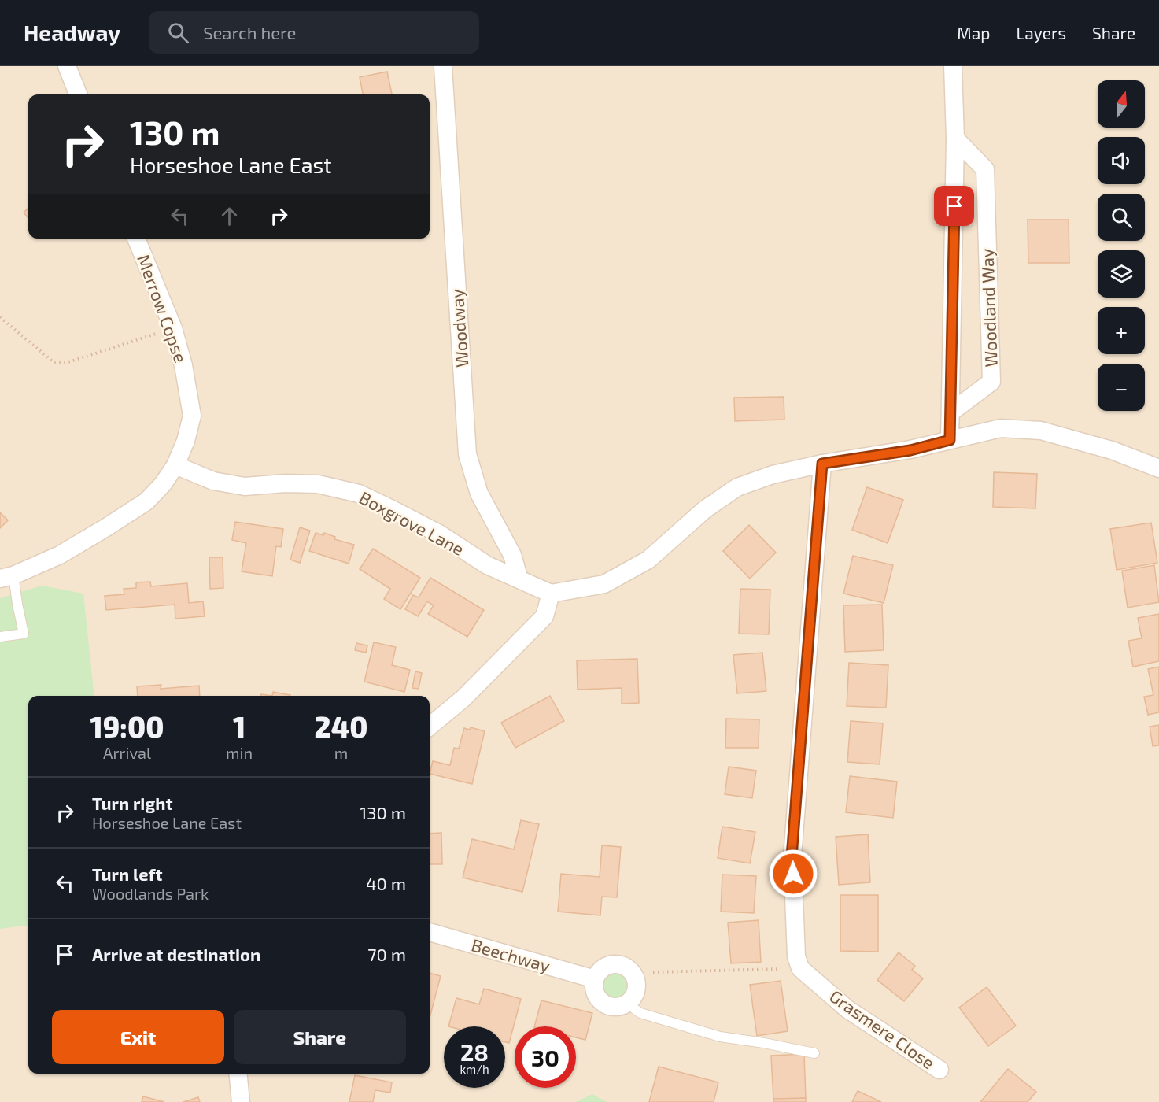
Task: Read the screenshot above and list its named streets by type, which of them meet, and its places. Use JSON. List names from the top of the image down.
{
  "streets": {
    "street": [
      "Woodland Way",
      "Merrow Copse",
      "Woodway",
      "Boxgrove Lane",
      "Beechway",
      "Grasmere Close"
    ]
  },
  "crossings": [
    ["Merrow Copse", "Boxgrove Lane"],
    ["Woodway", "Boxgrove Lane"]
  ],
  "north": "top",
  "page": {
    "header": "Headway",
    "search": "Search here",
    "nav": ["Map", "Layers", "Share"],
    "map_buttons": ["+", "−"],
    "turn": ["130 m", "Horseshoe Lane East"],
    "eta": [
      "19:00",
      "Arrival",
      "1",
      "min",
      "240",
      "m"
    ],
    "list": [
      {
        "name": "Turn right",
        "note": "Horseshoe Lane East",
        "value": "130 m"
      },
      {
        "name": "Turn left",
        "note": "Woodlands Park",
        "value": "40 m"
      },
      {
        "name": "Arrive at destination",
        "value": "70 m"
      }
    ],
    "buttons": ["Exit", "Share"],
    "speed": "28 km/h",
    "limit": "30"
  }
}
